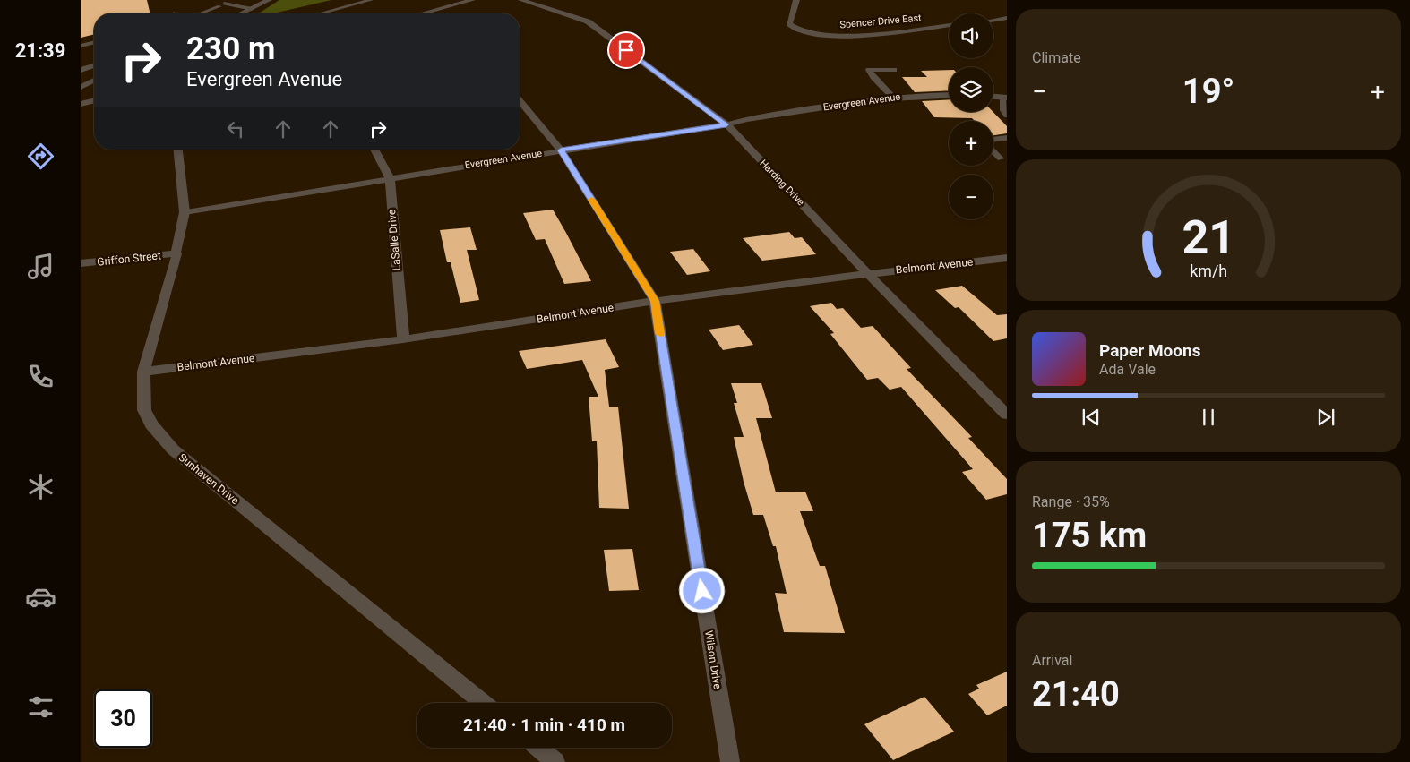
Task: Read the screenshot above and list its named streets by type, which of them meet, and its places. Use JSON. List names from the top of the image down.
{
  "streets": {
    "street": [
      "Spencer Drive East",
      "Evergreen Avenue",
      "Harding Drive",
      "LaSalle Drive",
      "Griffon Street",
      "Belmont Avenue",
      "Sunhaven Drive",
      "Wilson Drive"
    ]
  },
  "crossings": [
    ["Evergreen Avenue", "Harding Drive"],
    ["Evergreen Avenue", "LaSalle Drive"],
    ["Evergreen Avenue", "Sunhaven Drive"],
    ["Evergreen Avenue", "Wilson Drive"],
    ["Harding Drive", "Belmont Avenue"],
    ["LaSalle Drive", "Belmont Avenue"],
    ["Griffon Street", "Sunhaven Drive"],
    ["Belmont Avenue", "Sunhaven Drive"],
    ["Belmont Avenue", "Wilson Drive"]
  ],
  "page": {
    "tabs": "21:39",
    "tile": [
      "Climate",
      ["Range · 35%", "175 km"],
      ["Arrival", "21:40"]
    ],
    "map_buttons": ["+", "−"],
    "turn": ["230 m", "Evergreen Avenue"],
    "heat": ["−", "19°", "+"],
    "song": ["Paper Moons", "Ada Vale"],
    "limit": "30",
    "trip": "21:40 · 1 min · 410 m",
    "gauge": ["21", "km/h"]
  }
}
